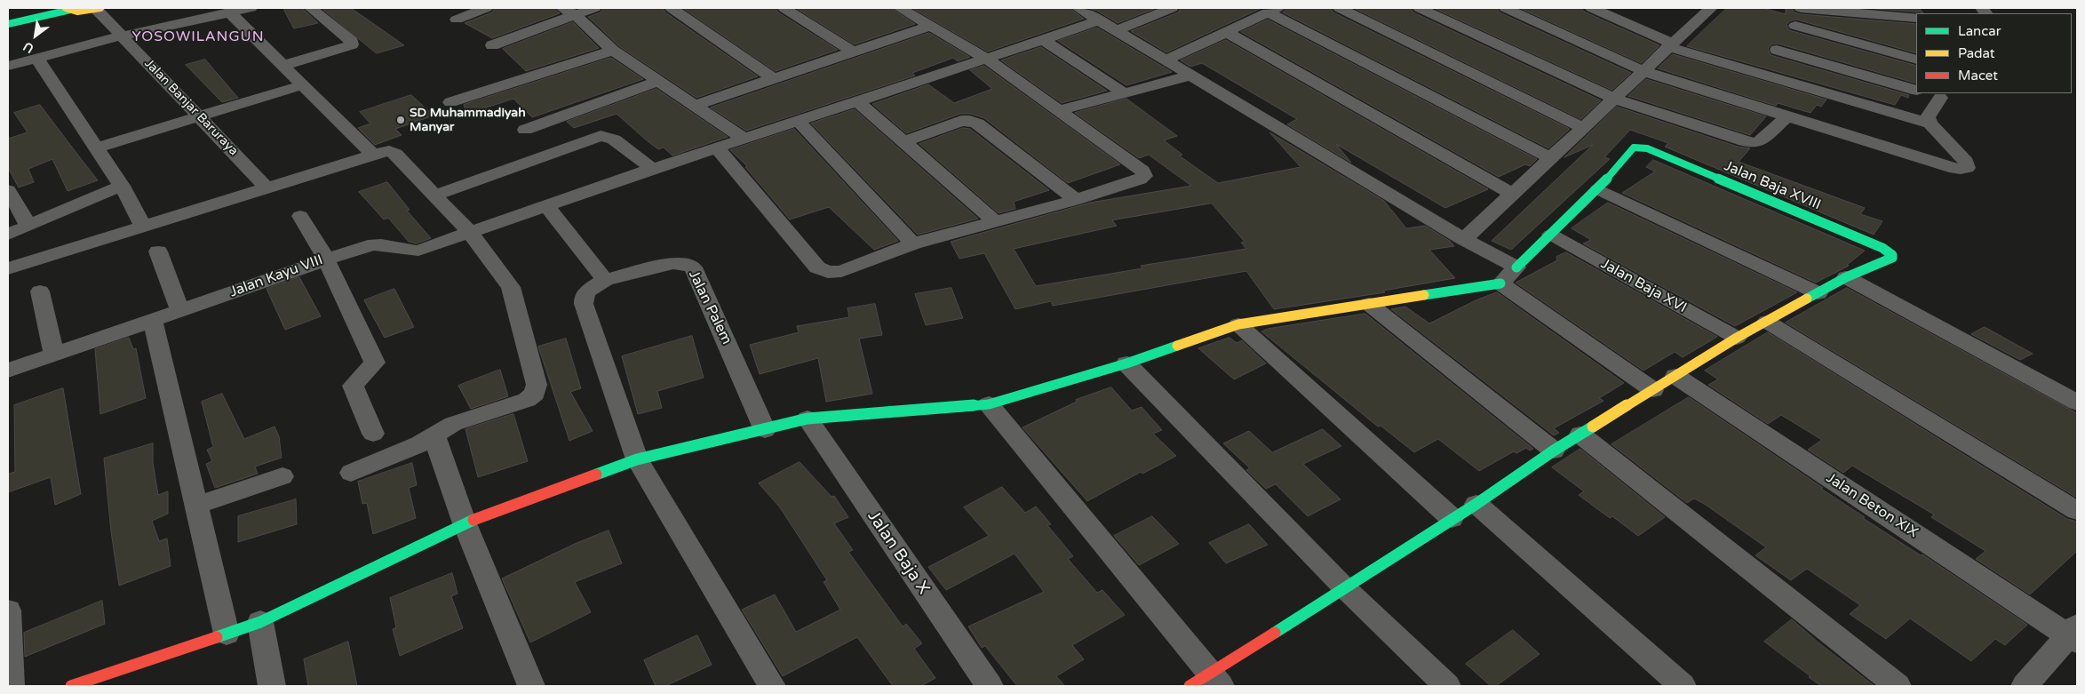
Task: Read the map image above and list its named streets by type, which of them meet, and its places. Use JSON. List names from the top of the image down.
{
  "streets": {
    "street": [
      "Jalan Banjar Baruraya",
      "Jalan Baja XVIII",
      "Jalan Kayu VIII",
      "Jalan Baja XVI",
      "Jalan Palem",
      "Jalan Beton XIX",
      "Jalan Baja X"
    ]
  },
  "districts": ["YOSOWILANGUN"],
  "places": ["SD Muhammadiyah Manyar"],
  "legend": ["Lancar", "Padat", "Macet"],
  "north": "bottom left"
}
